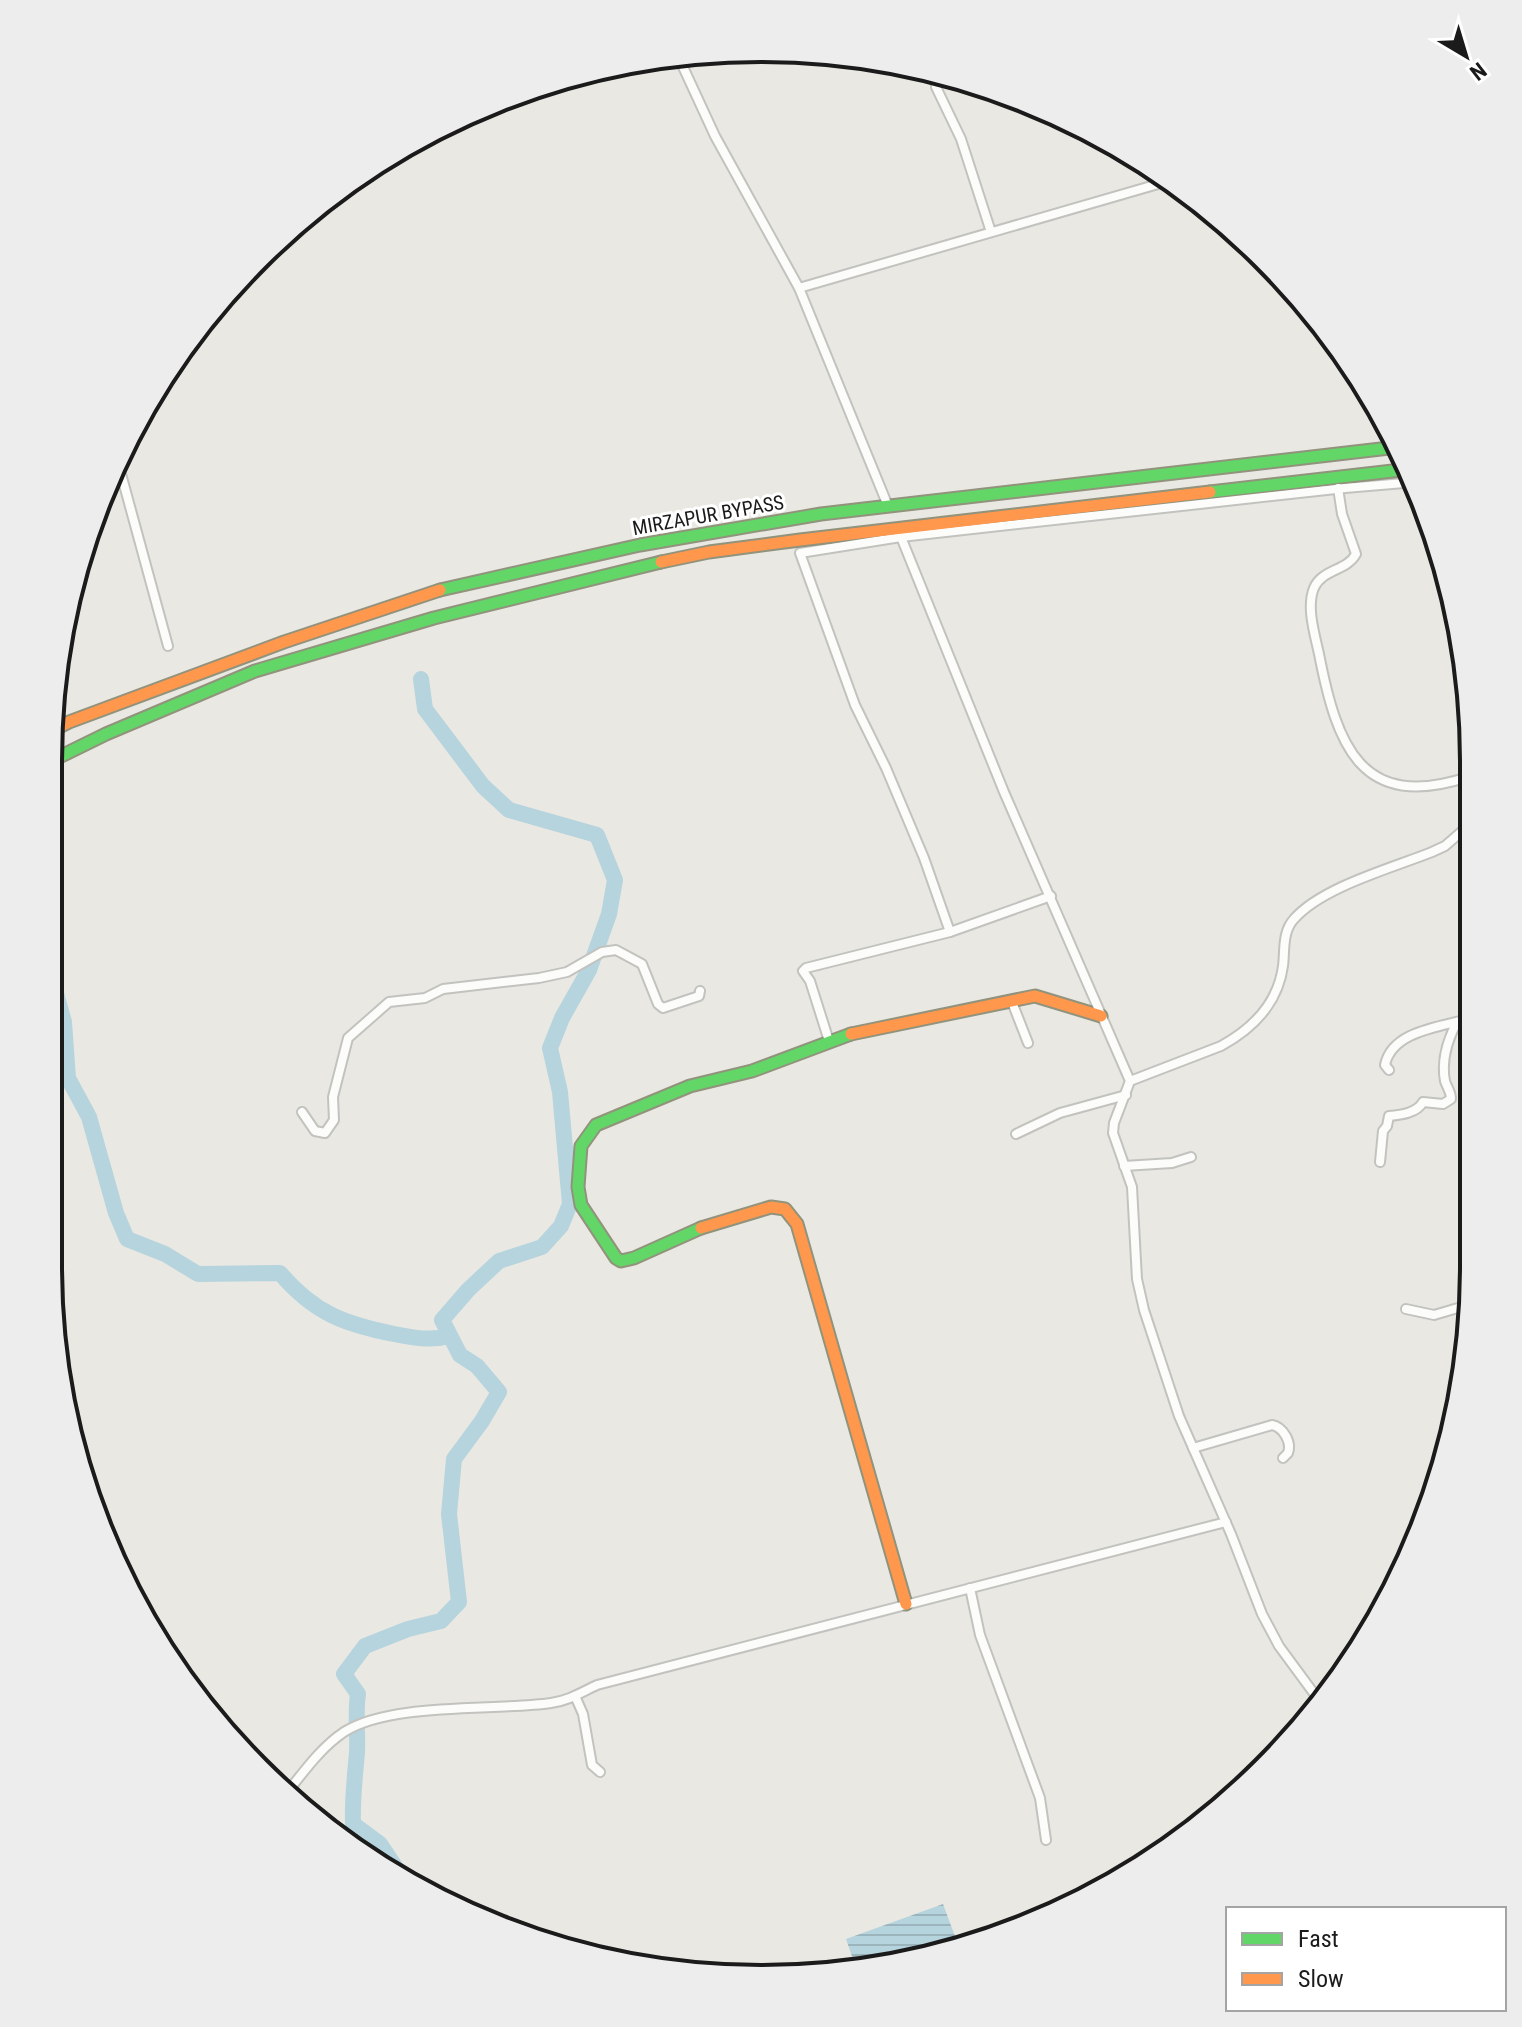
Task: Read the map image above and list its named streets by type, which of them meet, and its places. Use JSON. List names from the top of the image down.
{
  "streets": {
    "main road": ["MIRZAPUR BYPASS"]
  },
  "legend": ["Fast", "Slow"],
  "north": "bottom right"
}
